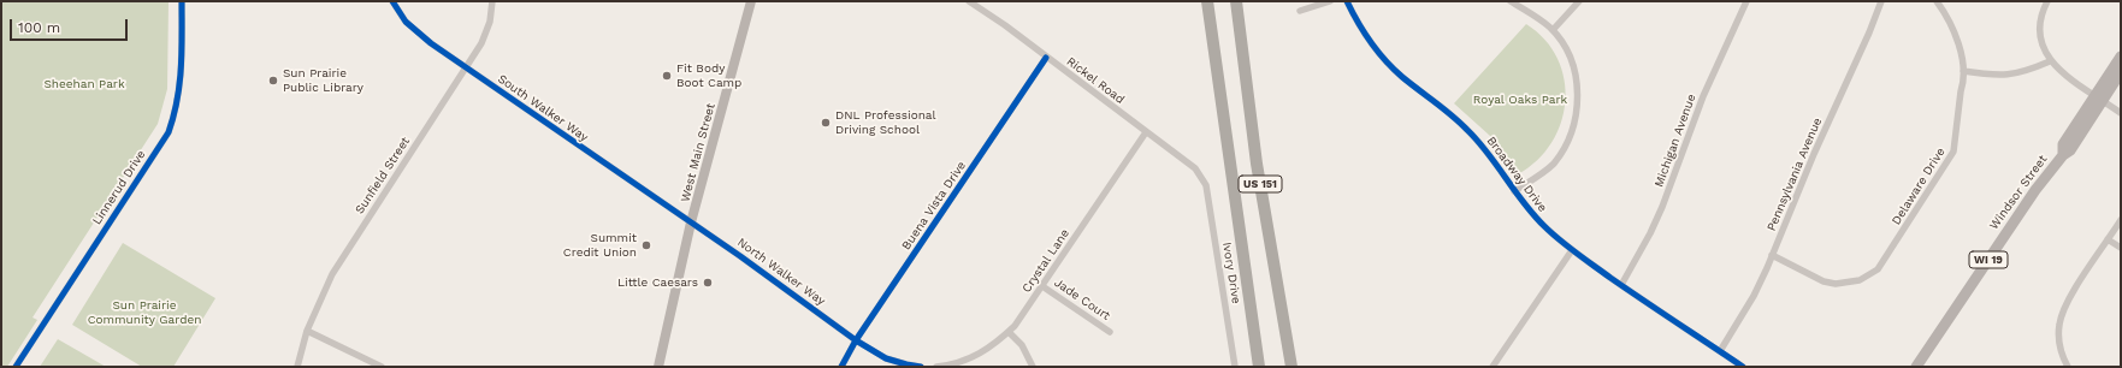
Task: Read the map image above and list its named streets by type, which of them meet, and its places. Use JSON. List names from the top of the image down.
{
  "streets": {
    "highway": ["US 151"],
    "main road": ["West Main Street", "Windsor Street", "WI 19"],
    "street": [
      "Rickel Road",
      "South Walker Way",
      "Michigan Avenue",
      "Broadway Drive",
      "Pennsylvania Avenue",
      "Sunfield Street",
      "Delaware Drive",
      "Linnerud Drive",
      "Buena Vista Drive",
      "Crystal Lane",
      "North Walker Way",
      "Ivory Drive",
      "Jade Court"
    ]
  },
  "crossings": [
    ["Rickel Road", "Buena Vista Drive"],
    ["Rickel Road", "Crystal Lane"],
    ["Rickel Road", "Ivory Drive"],
    ["South Walker Way", "West Main Street"],
    ["South Walker Way", "Sunfield Street"],
    ["South Walker Way", "North Walker Way"],
    ["Michigan Avenue", "Broadway Drive"],
    ["West Main Street", "North Walker Way"],
    ["Broadway Drive", "Pennsylvania Avenue"],
    ["Pennsylvania Avenue", "Delaware Drive"],
    ["Buena Vista Drive", "North Walker Way"],
    ["Crystal Lane", "Jade Court"]
  ],
  "parks": ["Sheehan Park", "Royal Oaks Park", "Sun Prairie Community Garden"],
  "places": [
    "Fit Body Boot Camp",
    "Sun Prairie Public Library",
    "DNL Professional Driving School",
    "Summit Credit Union",
    "Little Caesars"
  ],
  "scale_bar": "100 m"
}
